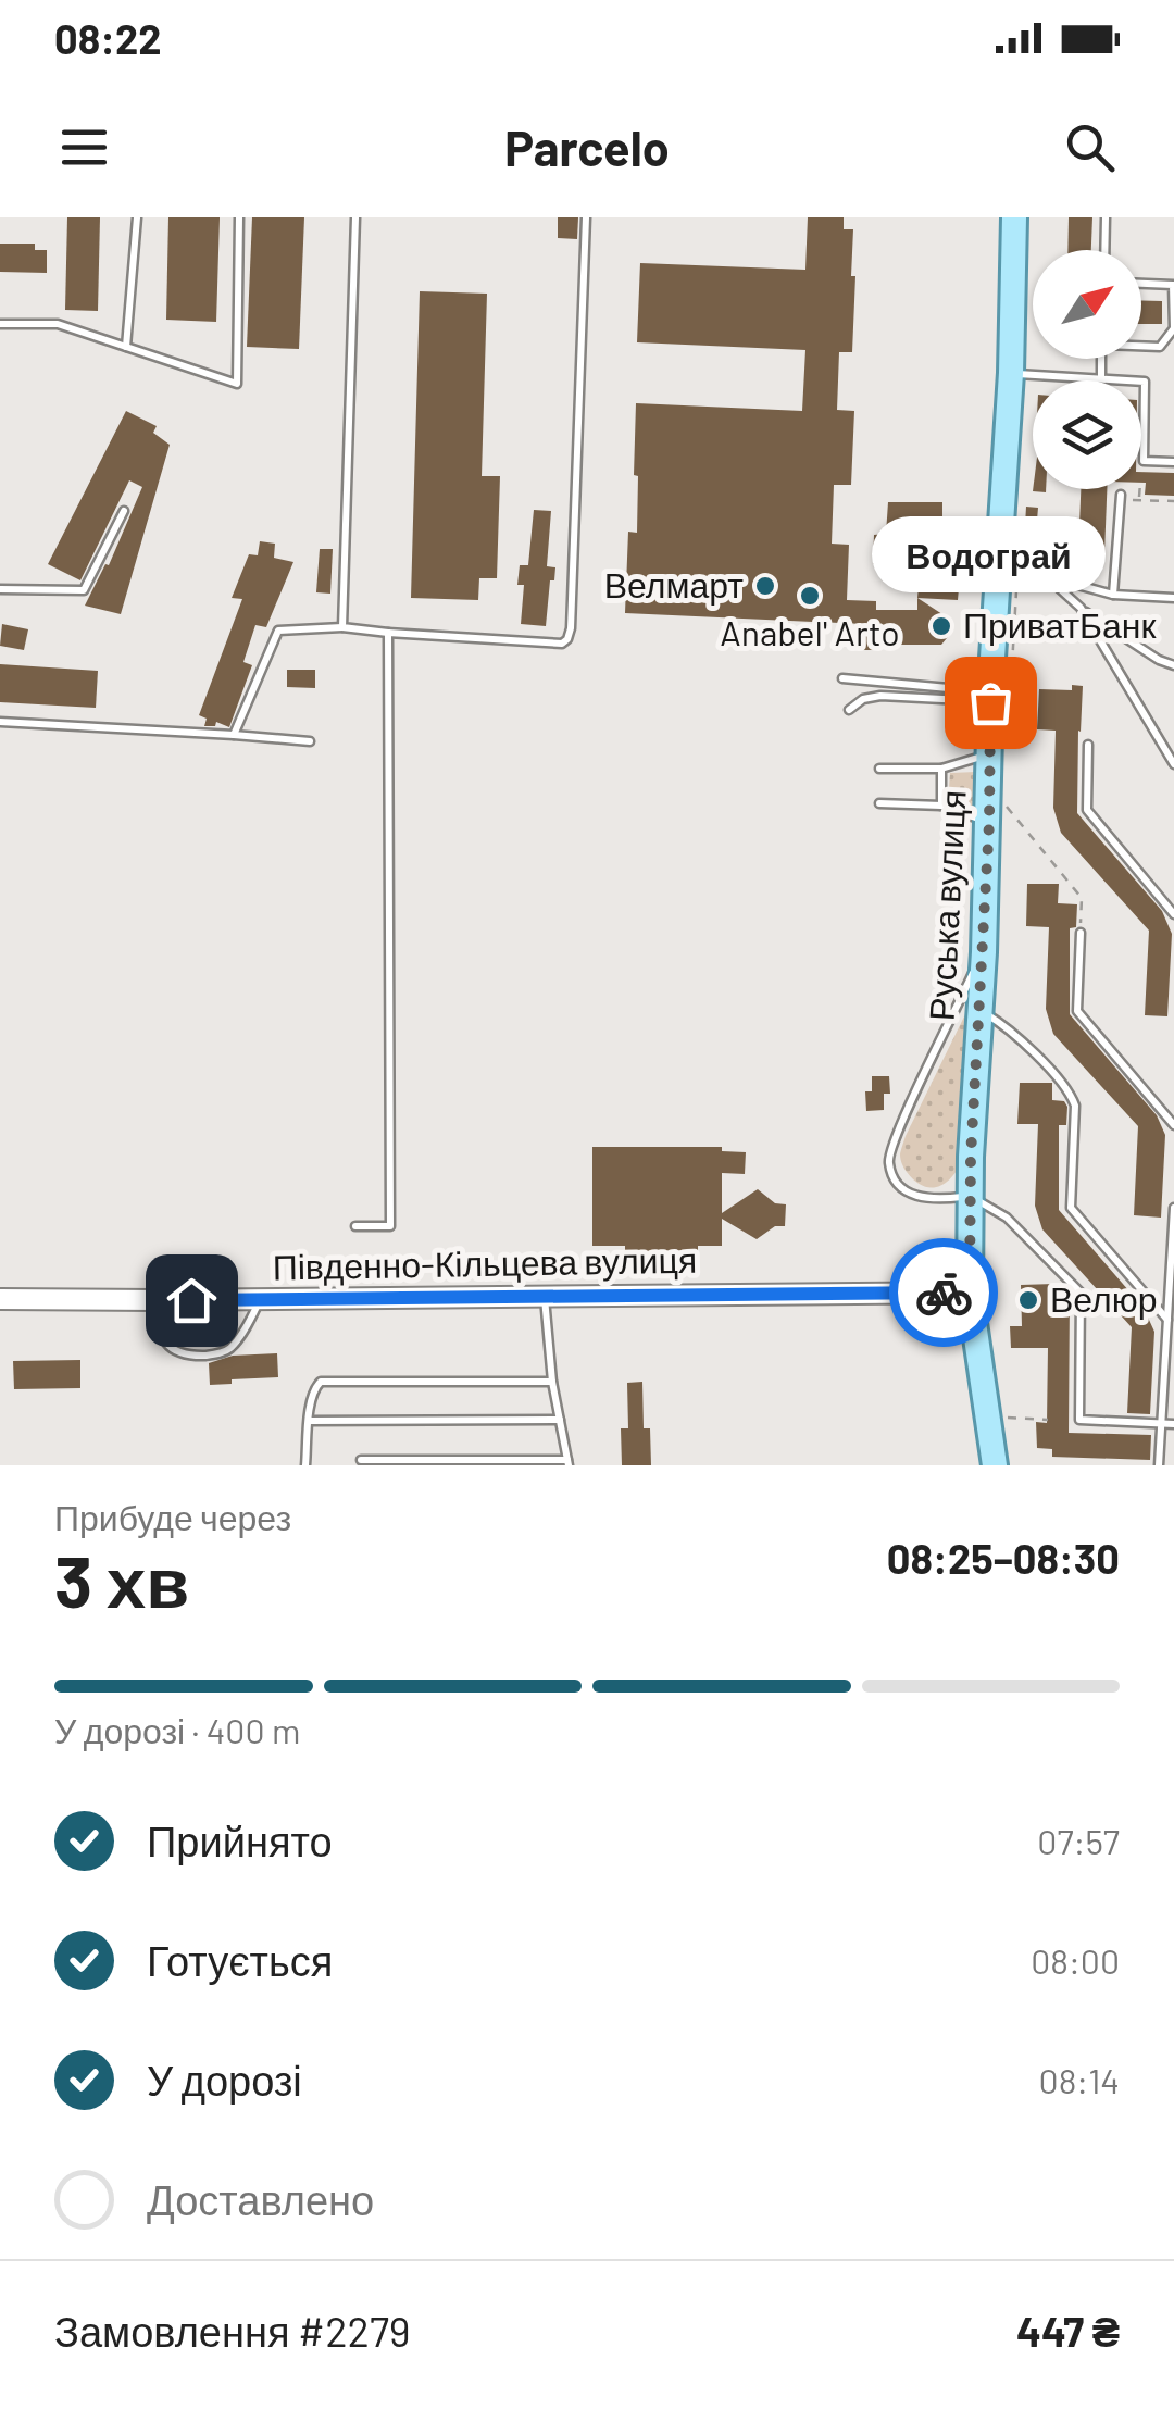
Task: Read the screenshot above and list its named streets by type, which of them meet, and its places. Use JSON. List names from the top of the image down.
{
  "streets": {
    "main road": ["Руська вулиця"],
    "street": ["Південно-Кільцева вулиця"]
  },
  "crossings": [
    ["Руська вулиця", "Південно-Кільцева вулиця"]
  ],
  "places": [
    "Велмарт",
    "Anabel' Arto",
    "ПриватБанк",
    "Водограй",
    "Велюр"
  ],
  "north": "top right",
  "page": {
    "status": "08:22",
    "header": "Parcelo",
    "bubble": "Водограй",
    "heading": ["3 хв", "Прибуде через", "08:25–08:30"],
    "panel": ["Замовлення #2279", "447 ₴"],
    "bar": "У дорозі · 400 m",
    "list": [
      ["Прийнято", "07:57"],
      ["Готується", "08:00"],
      ["У дорозі", "08:14"],
      "Доставлено"
    ]
  }
}
